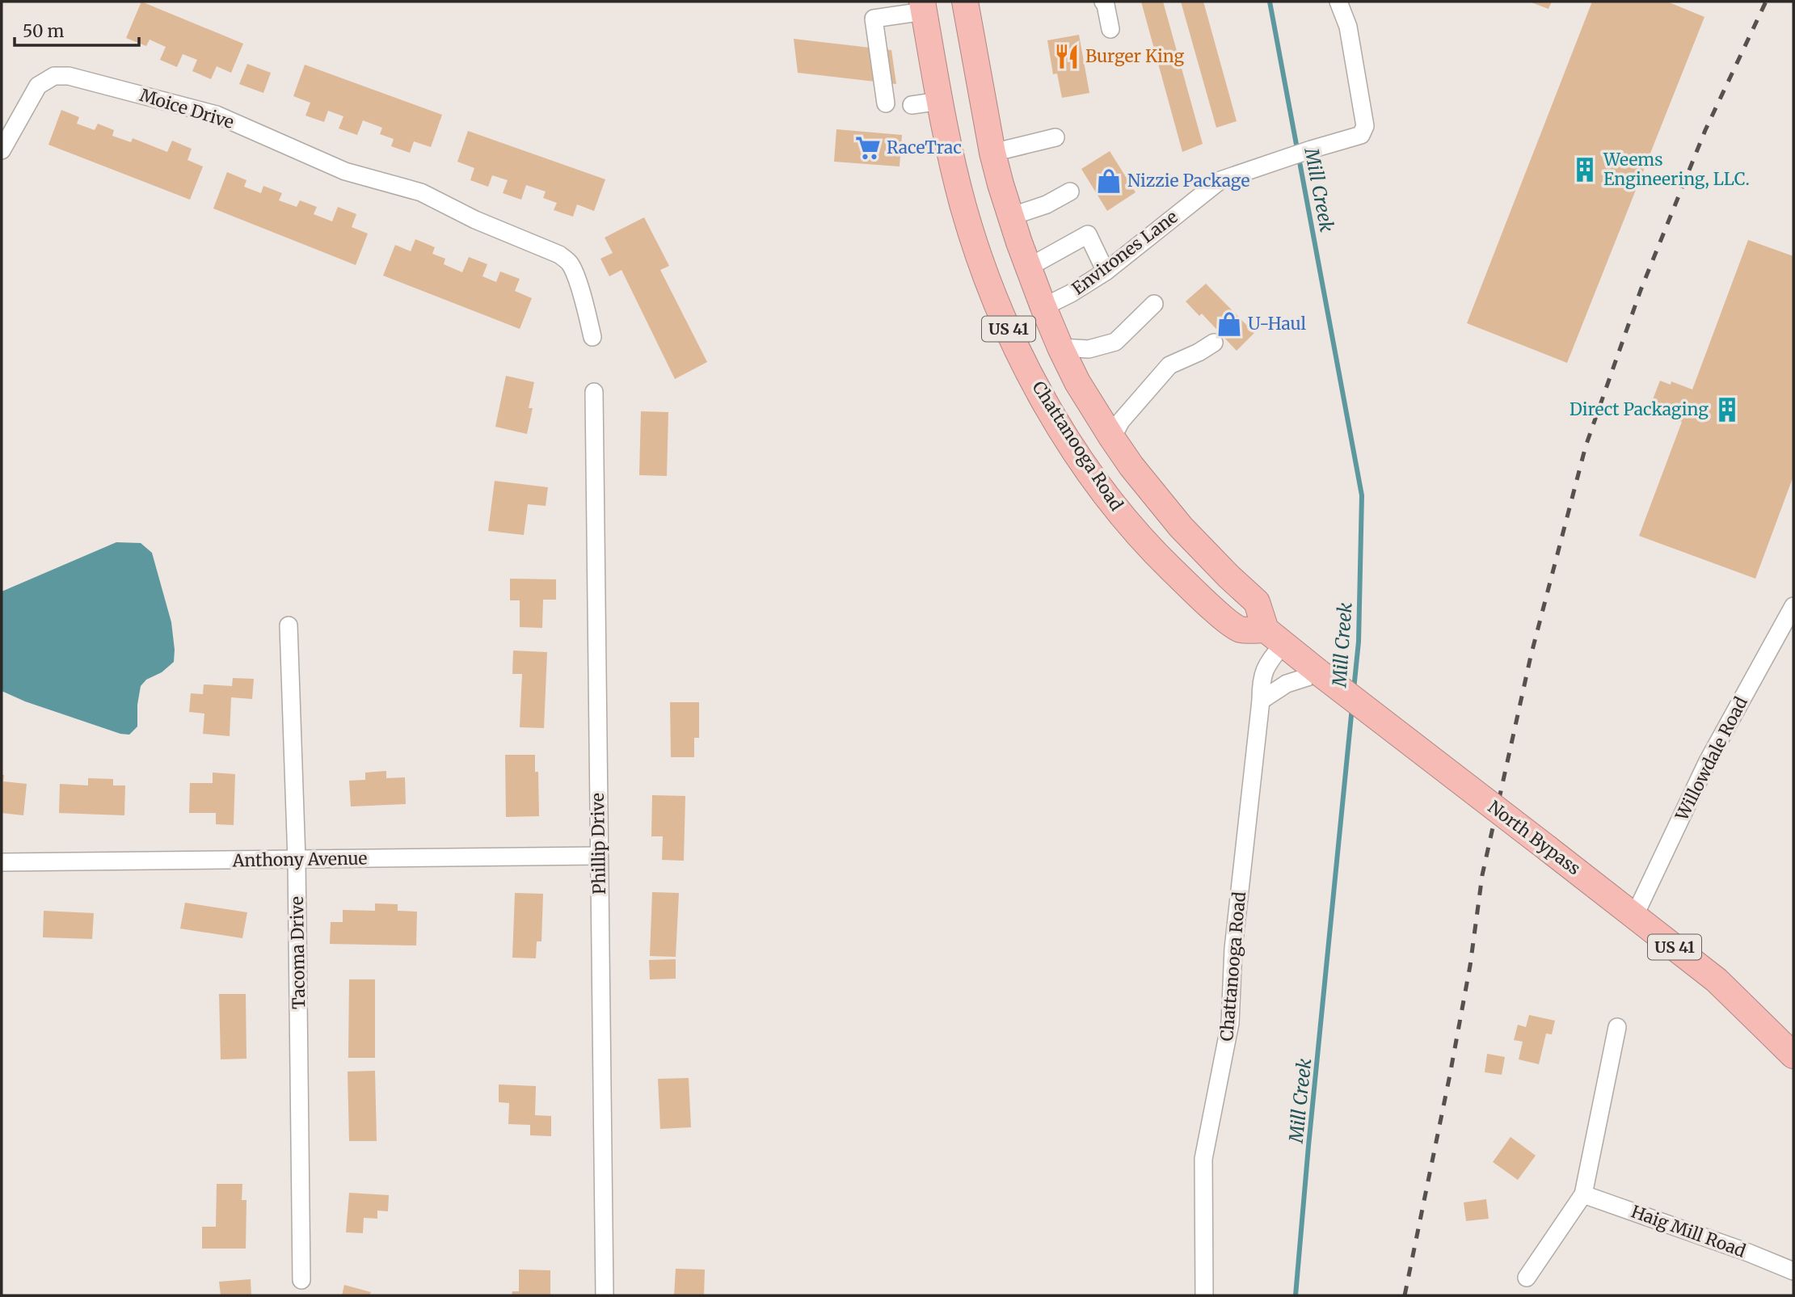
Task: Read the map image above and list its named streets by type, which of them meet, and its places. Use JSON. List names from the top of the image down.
{
  "streets": {
    "highway": ["US 41", "Chattanooga Road", "North Bypass"],
    "street": [
      "Moice Drive",
      "Environes Lane",
      "Willowdale Road",
      "Phillip Drive",
      "Anthony Avenue",
      "Tacoma Drive",
      "Haig Mill Road"
    ]
  },
  "crossings": [
    ["Environes Lane", "Chattanooga Road"],
    ["Chattanooga Road", "North Bypass"],
    ["Willowdale Road", "North Bypass"],
    ["Phillip Drive", "Anthony Avenue"],
    ["Anthony Avenue", "Tacoma Drive"]
  ],
  "water": ["Mill Creek"],
  "places": {
    "restaurant": ["Burger King"],
    "supermarket": ["RaceTrac"],
    "building": ["Weems Engineering, LLC.", "Direct Packaging"],
    "shop": ["Nizzie Package", "U-Haul"]
  },
  "scale_bar": "50 m"
}
